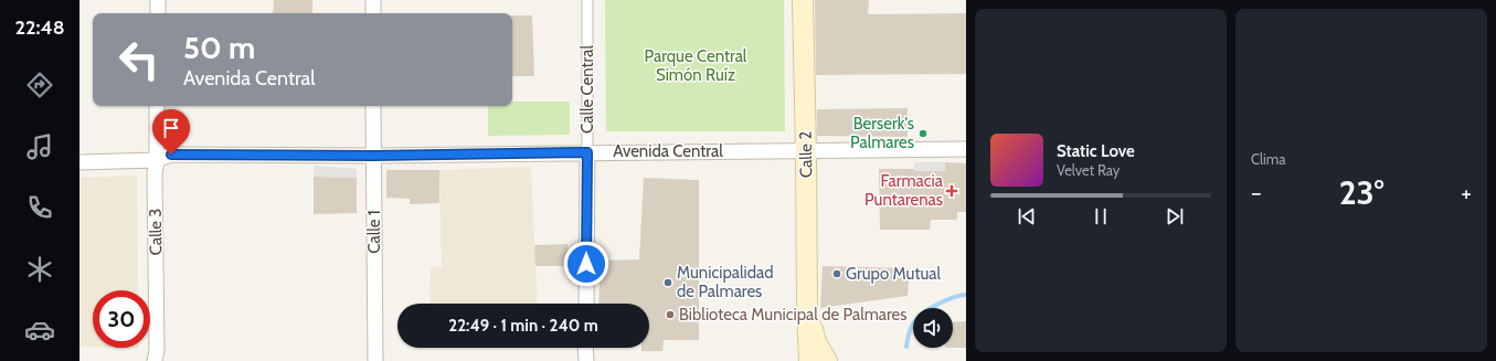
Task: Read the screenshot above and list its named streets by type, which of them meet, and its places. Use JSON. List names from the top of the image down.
{
  "streets": {
    "main road": ["Calle 2"],
    "street": [
      "Calle Central",
      "Avenida Central",
      "Calle 3",
      "Calle 1"
    ]
  },
  "crossings": [
    ["Calle Central", "Avenida Central"],
    ["Avenida Central", "Calle 2"],
    ["Avenida Central", "Calle 3"],
    ["Avenida Central", "Calle 1"]
  ],
  "parks": ["Parque Central Simón Ruíz"],
  "places": {
    "other": [
      "Berserk's Palmares",
      "Grupo Mutual",
      "Municipalidad de Palmares",
      "Biblioteca Municipal de Palmares"
    ],
    "health": ["Farmacia Puntarenas"]
  },
  "page": {
    "tabs": "22:48",
    "tile": "Clima",
    "turn": ["50 m", "Avenida Central"],
    "song": ["Static Love", "Velvet Ray"],
    "heat": ["−", "23°", "+"],
    "limit": "30",
    "trip": "22:49 · 1 min · 240 m"
  }
}
